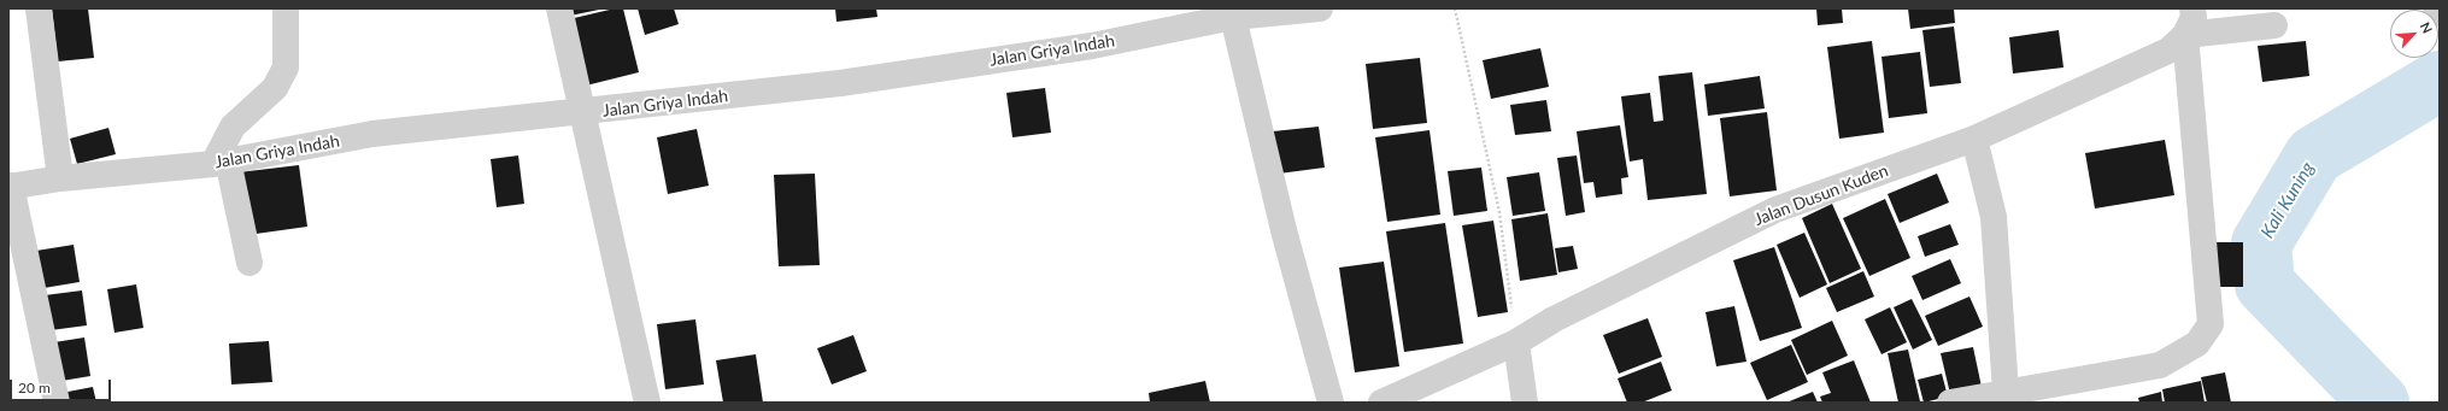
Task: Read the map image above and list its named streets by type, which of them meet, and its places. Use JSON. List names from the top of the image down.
{
  "streets": {
    "street": ["Jalan Griya Indah", "Jalan Dusun Kuden"]
  },
  "water": ["Kali Kuning"],
  "scale_bar": "20 m",
  "north": "top right"
}
